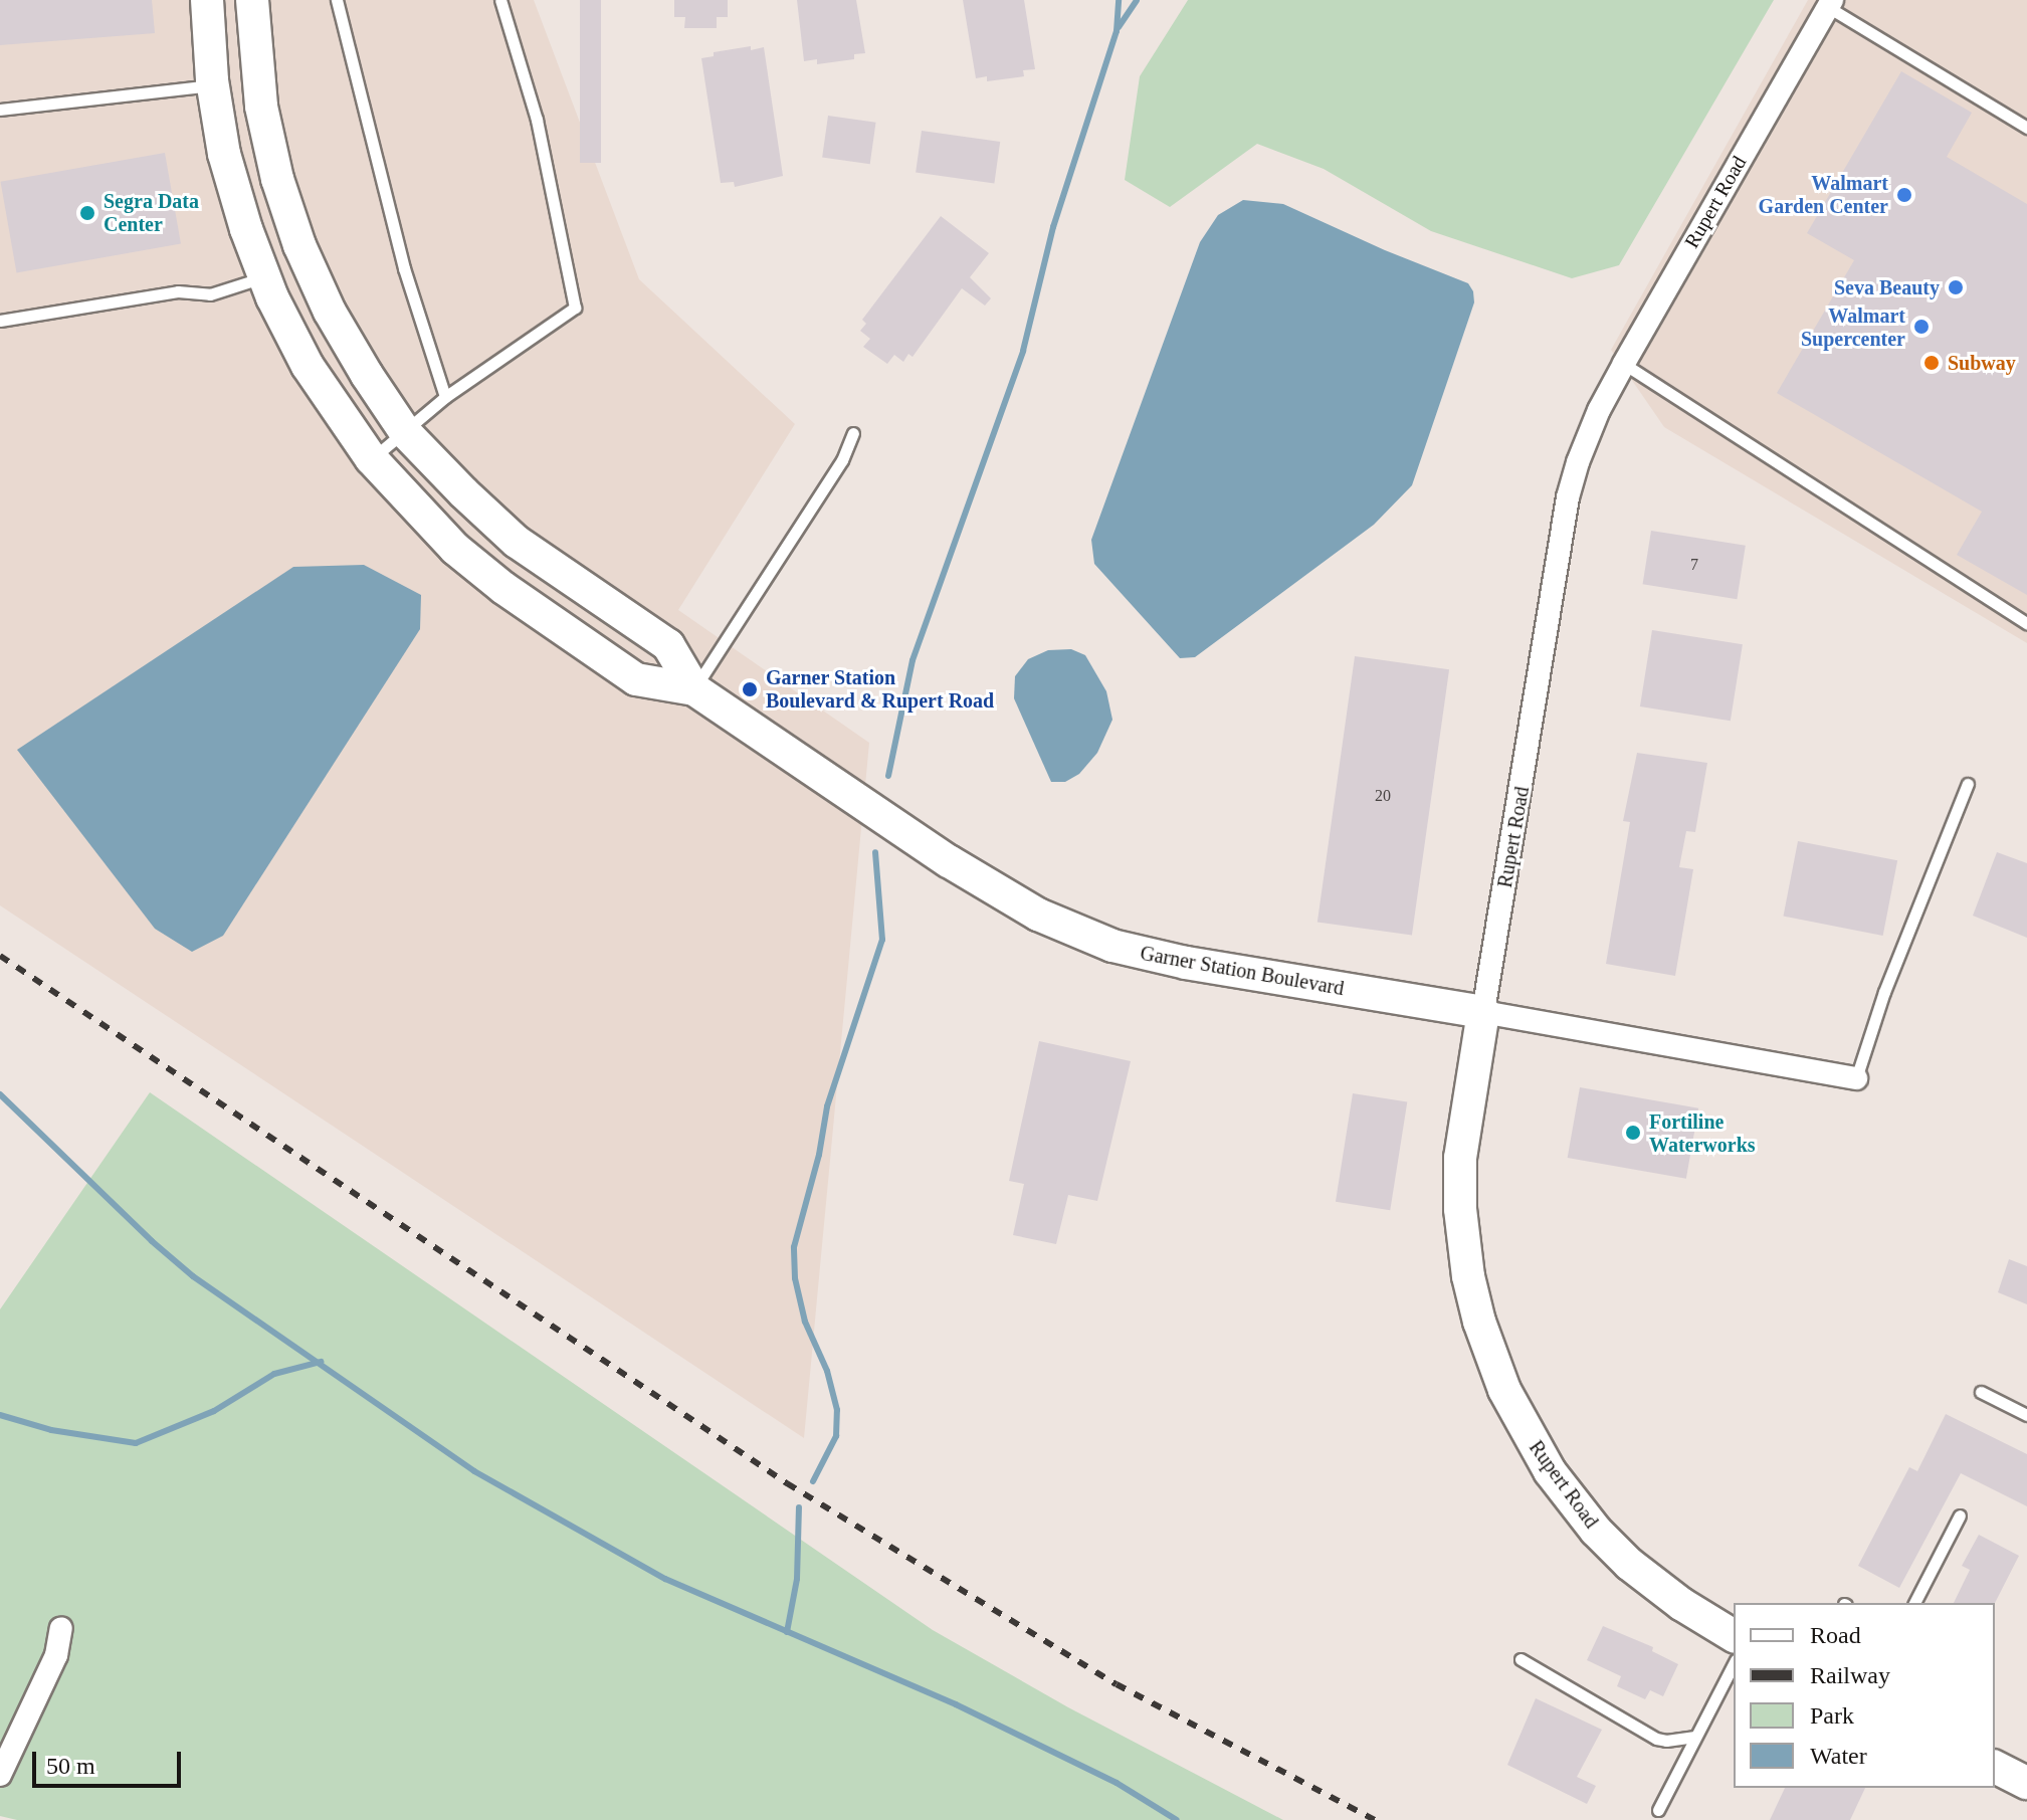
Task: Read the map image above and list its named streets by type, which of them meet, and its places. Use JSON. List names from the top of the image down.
{
  "streets": {
    "street": ["Rupert Road", "Garner Station Boulevard"]
  },
  "crossings": [
    ["Rupert Road", "Garner Station Boulevard"]
  ],
  "places": [
    "Walmart Garden Center",
    "Segra Data Center",
    "Seva Beauty",
    "Walmart Supercenter",
    "Subway",
    "Garner Station Boulevard & Rupert Road",
    "Fortiline Waterworks"
  ],
  "house_numbers": ["7", "20"],
  "legend": [
    "Road",
    "Railway",
    "Park",
    "Water"
  ],
  "scale_bar": "50 m"
}
